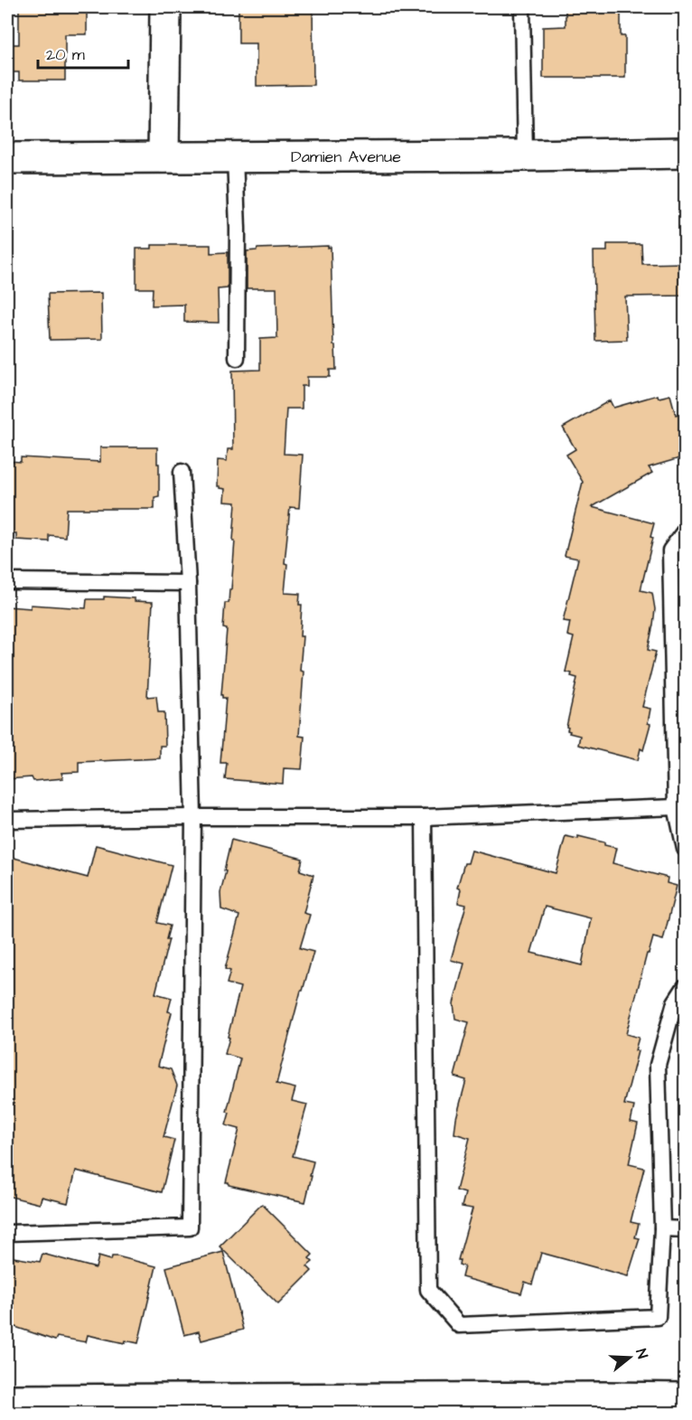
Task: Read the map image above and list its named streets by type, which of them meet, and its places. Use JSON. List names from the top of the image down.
{
  "streets": {
    "street": ["Damien Avenue"]
  },
  "scale_bar": "20 m",
  "north": "right"
}
